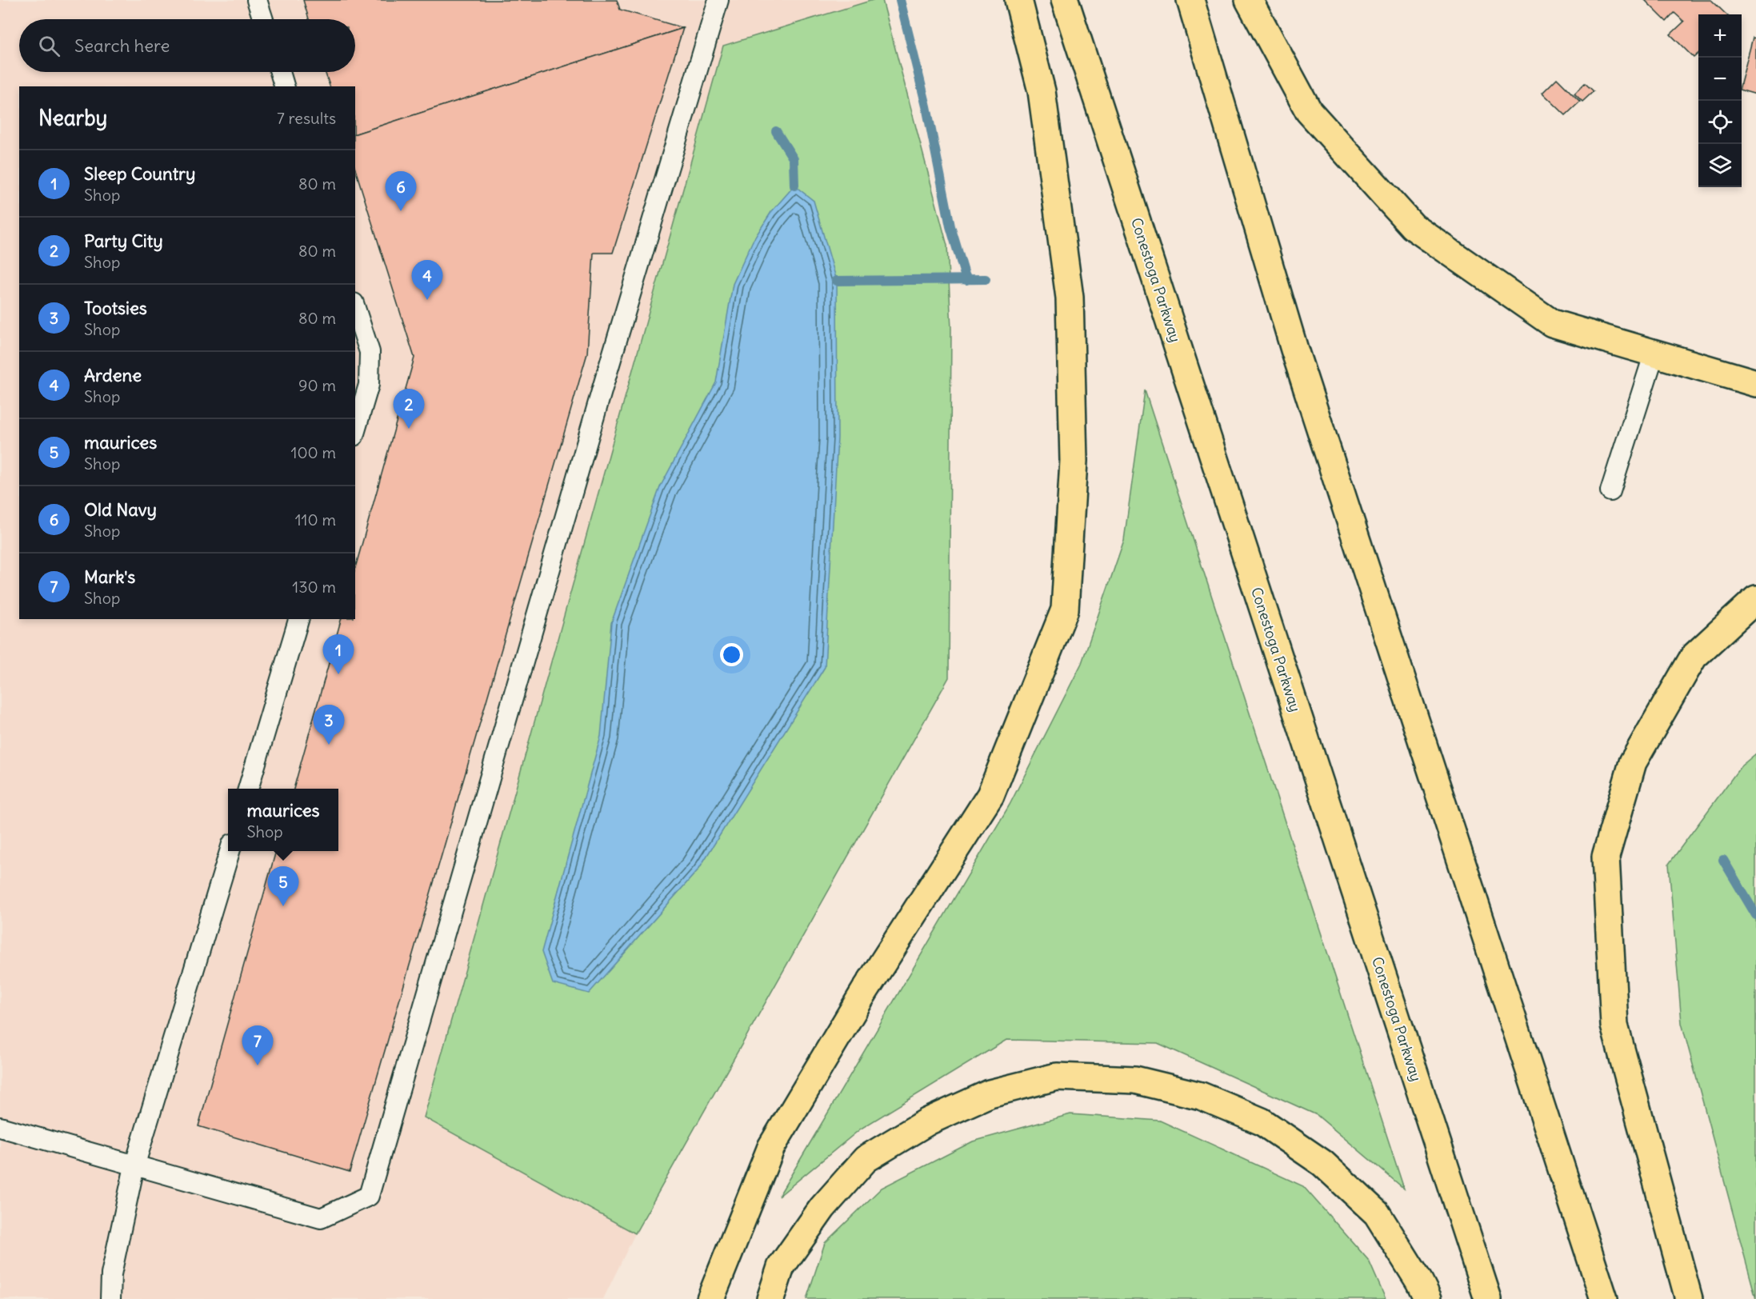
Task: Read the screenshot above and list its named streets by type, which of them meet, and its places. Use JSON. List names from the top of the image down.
{
  "streets": {
    "highway": ["Conestoga Parkway"]
  },
  "page": {
    "map_buttons": ["+", "−"],
    "search": "Search here",
    "heading": ["Nearby", "7 results"],
    "list": [
      {
        "mark": "1",
        "name": "Sleep Country",
        "note": "Shop",
        "value": "80 m"
      },
      {
        "mark": "2",
        "name": "Party City",
        "note": "Shop",
        "value": "80 m"
      },
      {
        "mark": "3",
        "name": "Tootsies",
        "note": "Shop",
        "value": "80 m"
      },
      {
        "mark": "4",
        "name": "Ardene",
        "note": "Shop",
        "value": "90 m"
      },
      {
        "mark": "5",
        "name": "maurices",
        "note": "Shop",
        "value": "100 m"
      },
      {
        "mark": "6",
        "name": "Old Navy",
        "note": "Shop",
        "value": "110 m"
      },
      {
        "mark": "7",
        "name": "Mark's",
        "note": "Shop",
        "value": "130 m"
      }
    ],
    "pins": [
      "6",
      "4",
      "2",
      "1",
      "3",
      "5",
      "7"
    ],
    "popup": ["maurices", "Shop"]
  }
}
